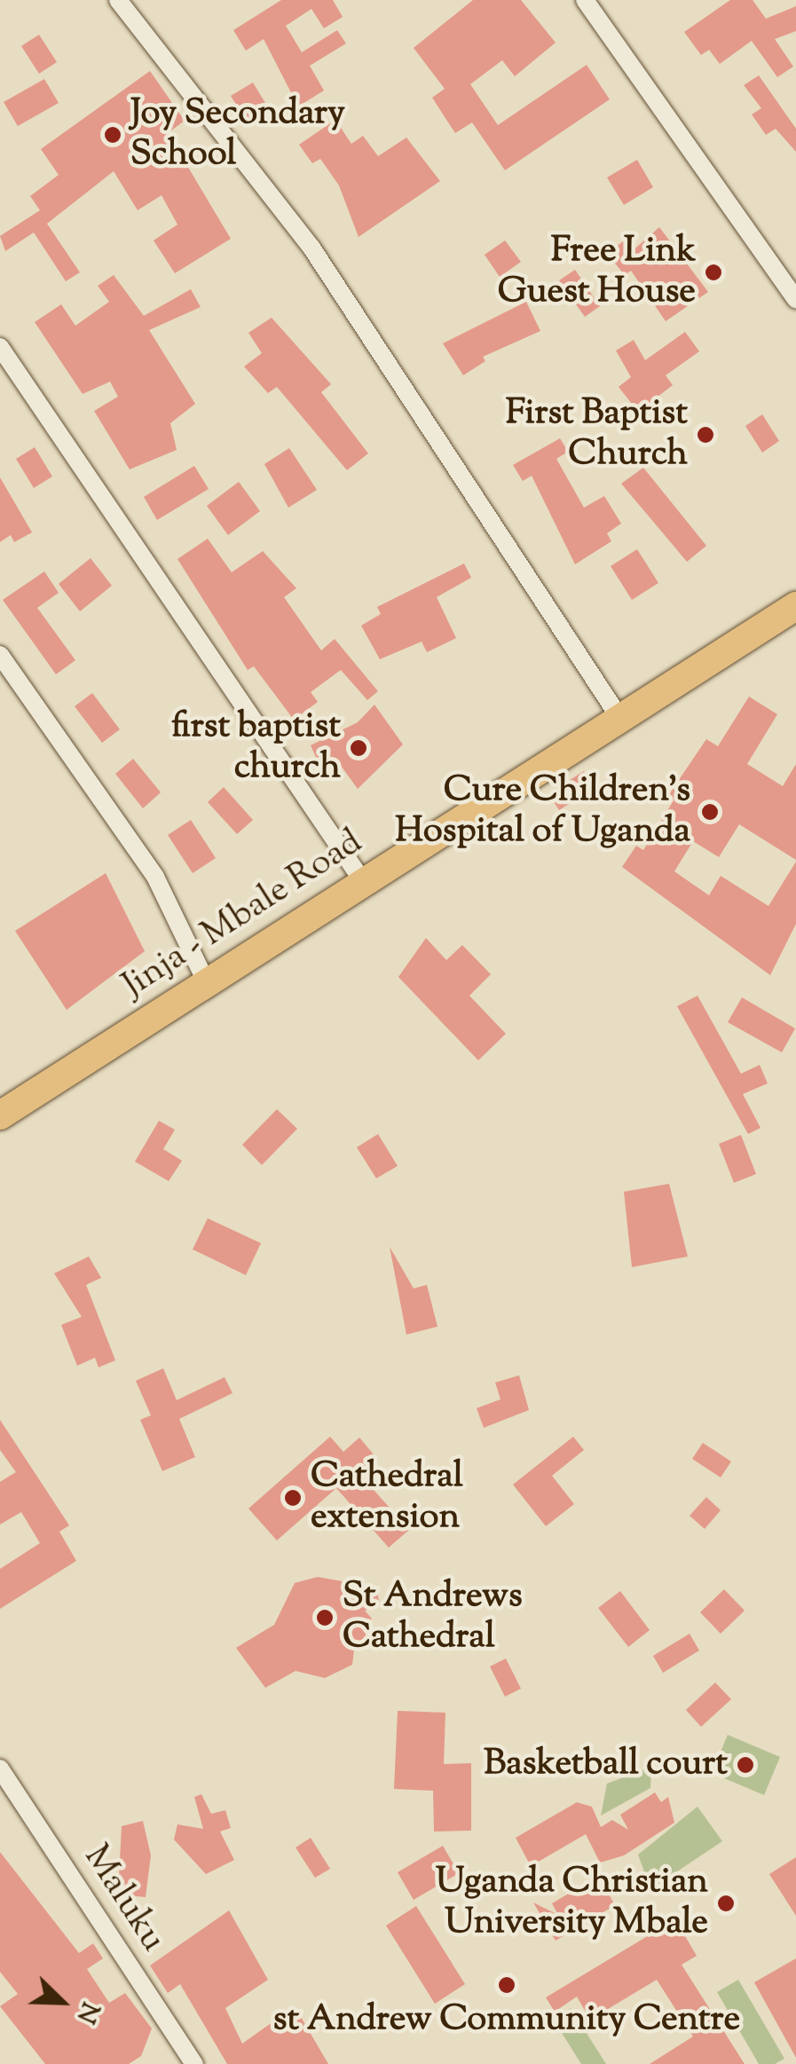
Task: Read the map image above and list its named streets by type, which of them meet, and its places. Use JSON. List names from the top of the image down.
{
  "streets": {
    "main road": ["Jinja - Mbale Road"],
    "street": ["Maluku"]
  },
  "places": [
    "Joy Secondary School",
    "Free Link Guest House",
    "First Baptist Church",
    "first baptist church",
    "Cure Children's Hospital of Uganda",
    "Cathedral extension",
    "St Andrews Cathedral",
    "Basketball court",
    "Uganda Christian University Mbale",
    "st Andrew Community Centre"
  ],
  "north": "bottom right"
}
